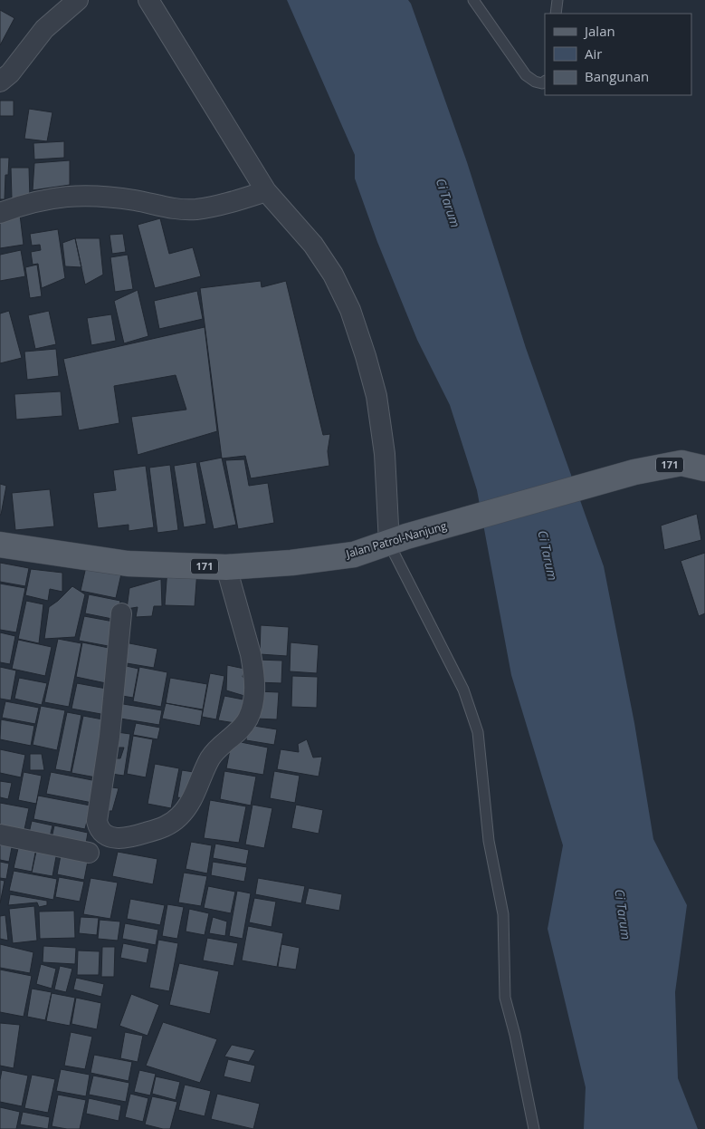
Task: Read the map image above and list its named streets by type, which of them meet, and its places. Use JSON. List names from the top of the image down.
{
  "streets": {
    "main road": ["171", "Jalan Patrol-Nanjung"]
  },
  "water": ["Ci Tarum"],
  "legend": ["Jalan", "Air", "Bangunan"]
}
